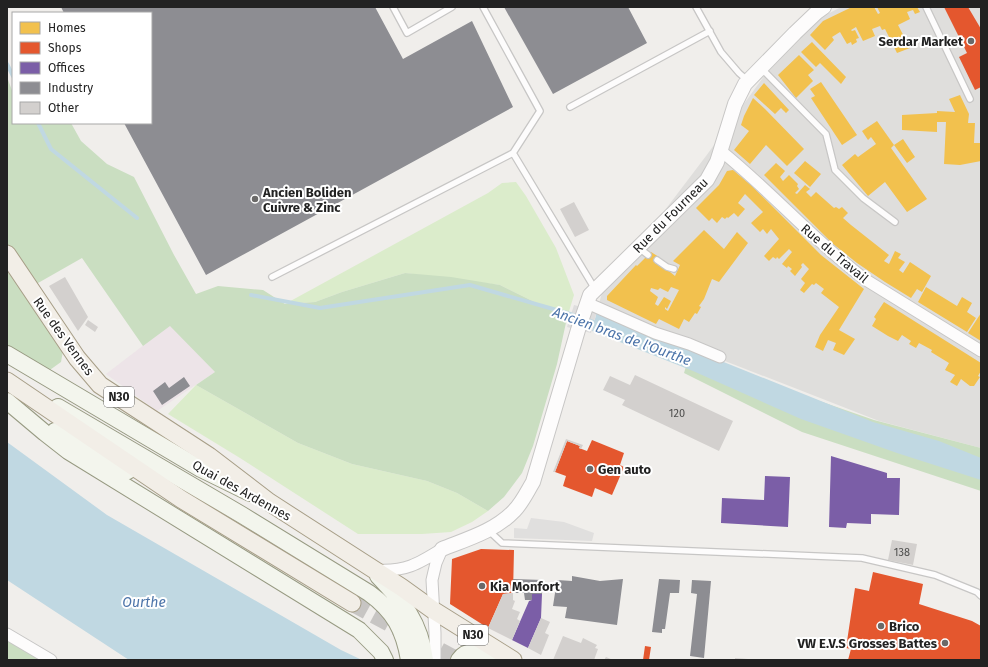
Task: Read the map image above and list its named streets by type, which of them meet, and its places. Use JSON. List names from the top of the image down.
{
  "streets": {
    "main road": ["Rue des Vennes", "N30", "Quai des Ardennes"],
    "street": ["Rue du Fourneau", "Rue du Travail"]
  },
  "crossings": [
    ["Rue du Fourneau", "Rue du Travail"],
    ["Rue du Fourneau", "Quai des Ardennes"],
    ["Rue des Vennes", "Quai des Ardennes"]
  ],
  "water": ["Ancien bras de l'Ourthe", "Ourthe"],
  "places": [
    "Serdar Market",
    "Ancien Boliden Cuivre & Zinc",
    "Gen auto",
    "Kia Monfort",
    "Brico",
    "VW E.V.S Grosses Battes"
  ],
  "house_numbers": ["120", "138"],
  "legend": [
    "Homes",
    "Shops",
    "Offices",
    "Industry",
    "Other"
  ]
}
